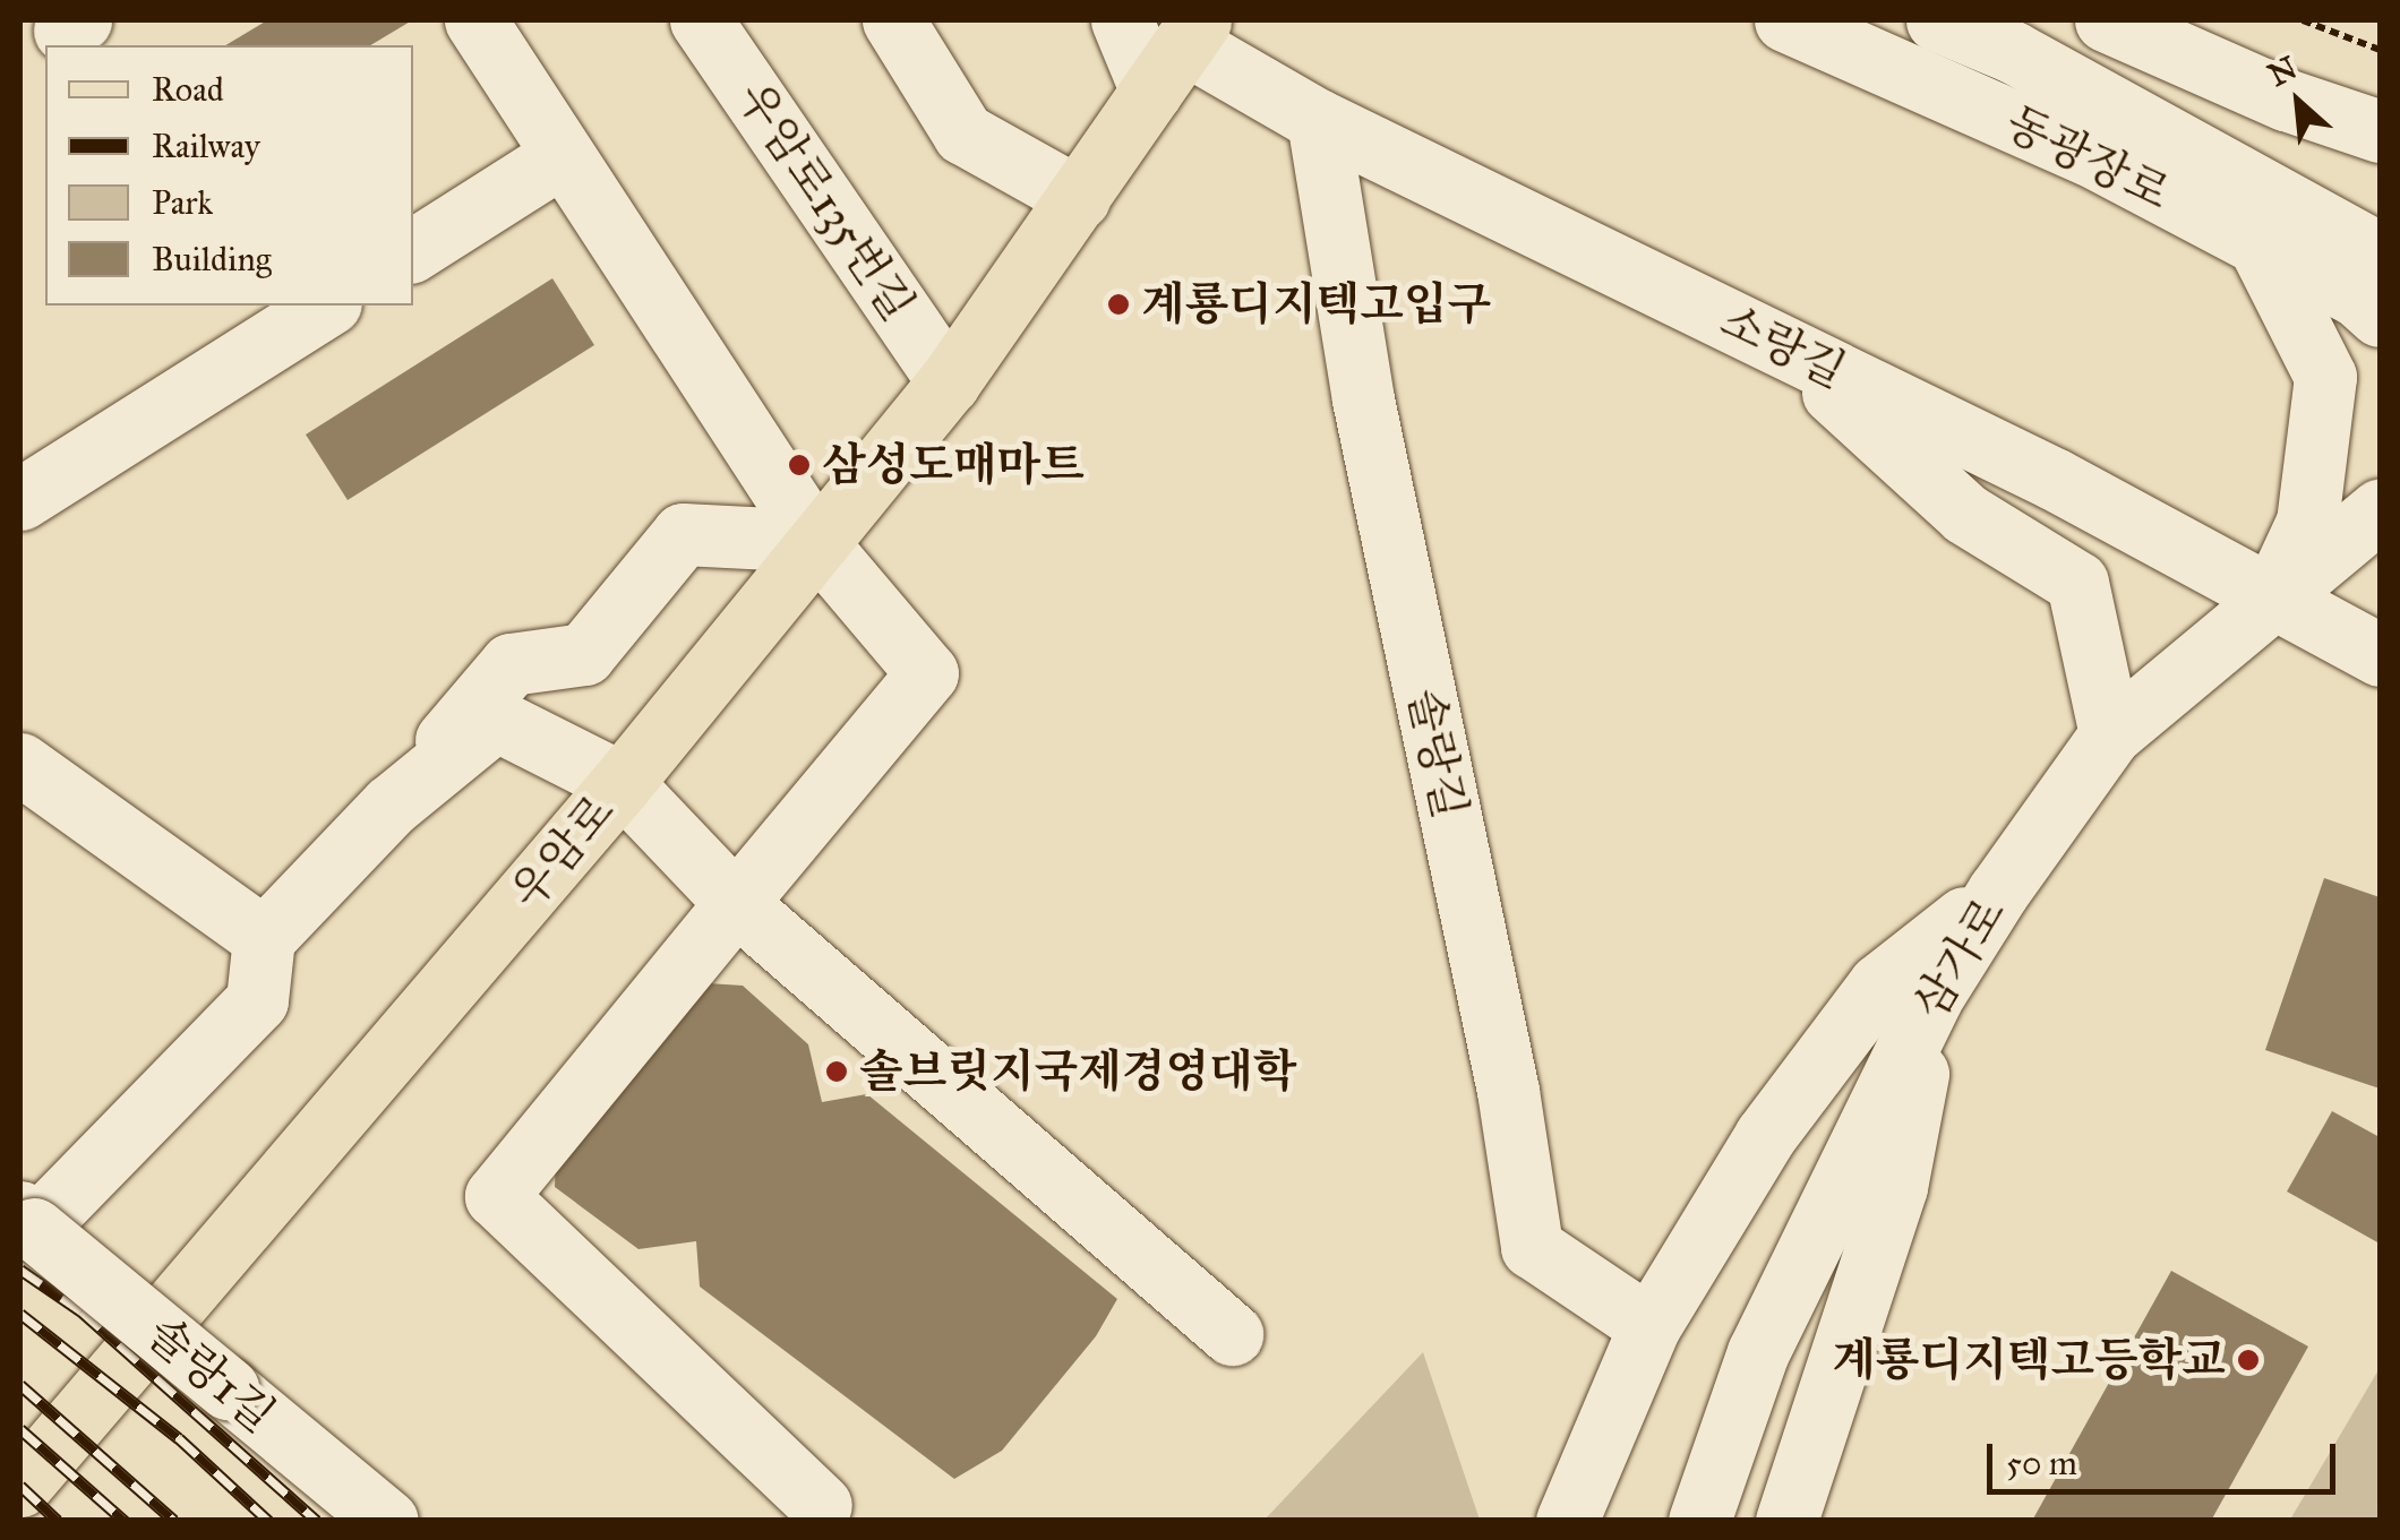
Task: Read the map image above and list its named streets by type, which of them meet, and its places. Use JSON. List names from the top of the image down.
{
  "streets": {
    "main road": ["우암로"],
    "street": [
      "동광장로",
      "우암로135번길",
      "소랑길",
      "솔랑길",
      "삼가로",
      "솔랑1길"
    ]
  },
  "crossings": [
    ["우암로135번길", "우암로"],
    ["소랑길", "솔랑길"],
    ["소랑길", "우암로"],
    ["소랑길", "삼가로"]
  ],
  "places": [
    "계룡디지텍고입구",
    "삼성도매마트",
    "솔브릿지국제경영대학",
    "계룡디지텍고등학교"
  ],
  "legend": [
    "Road",
    "Railway",
    "Park",
    "Building"
  ],
  "scale_bar": "50 m",
  "north": "top left"
}
